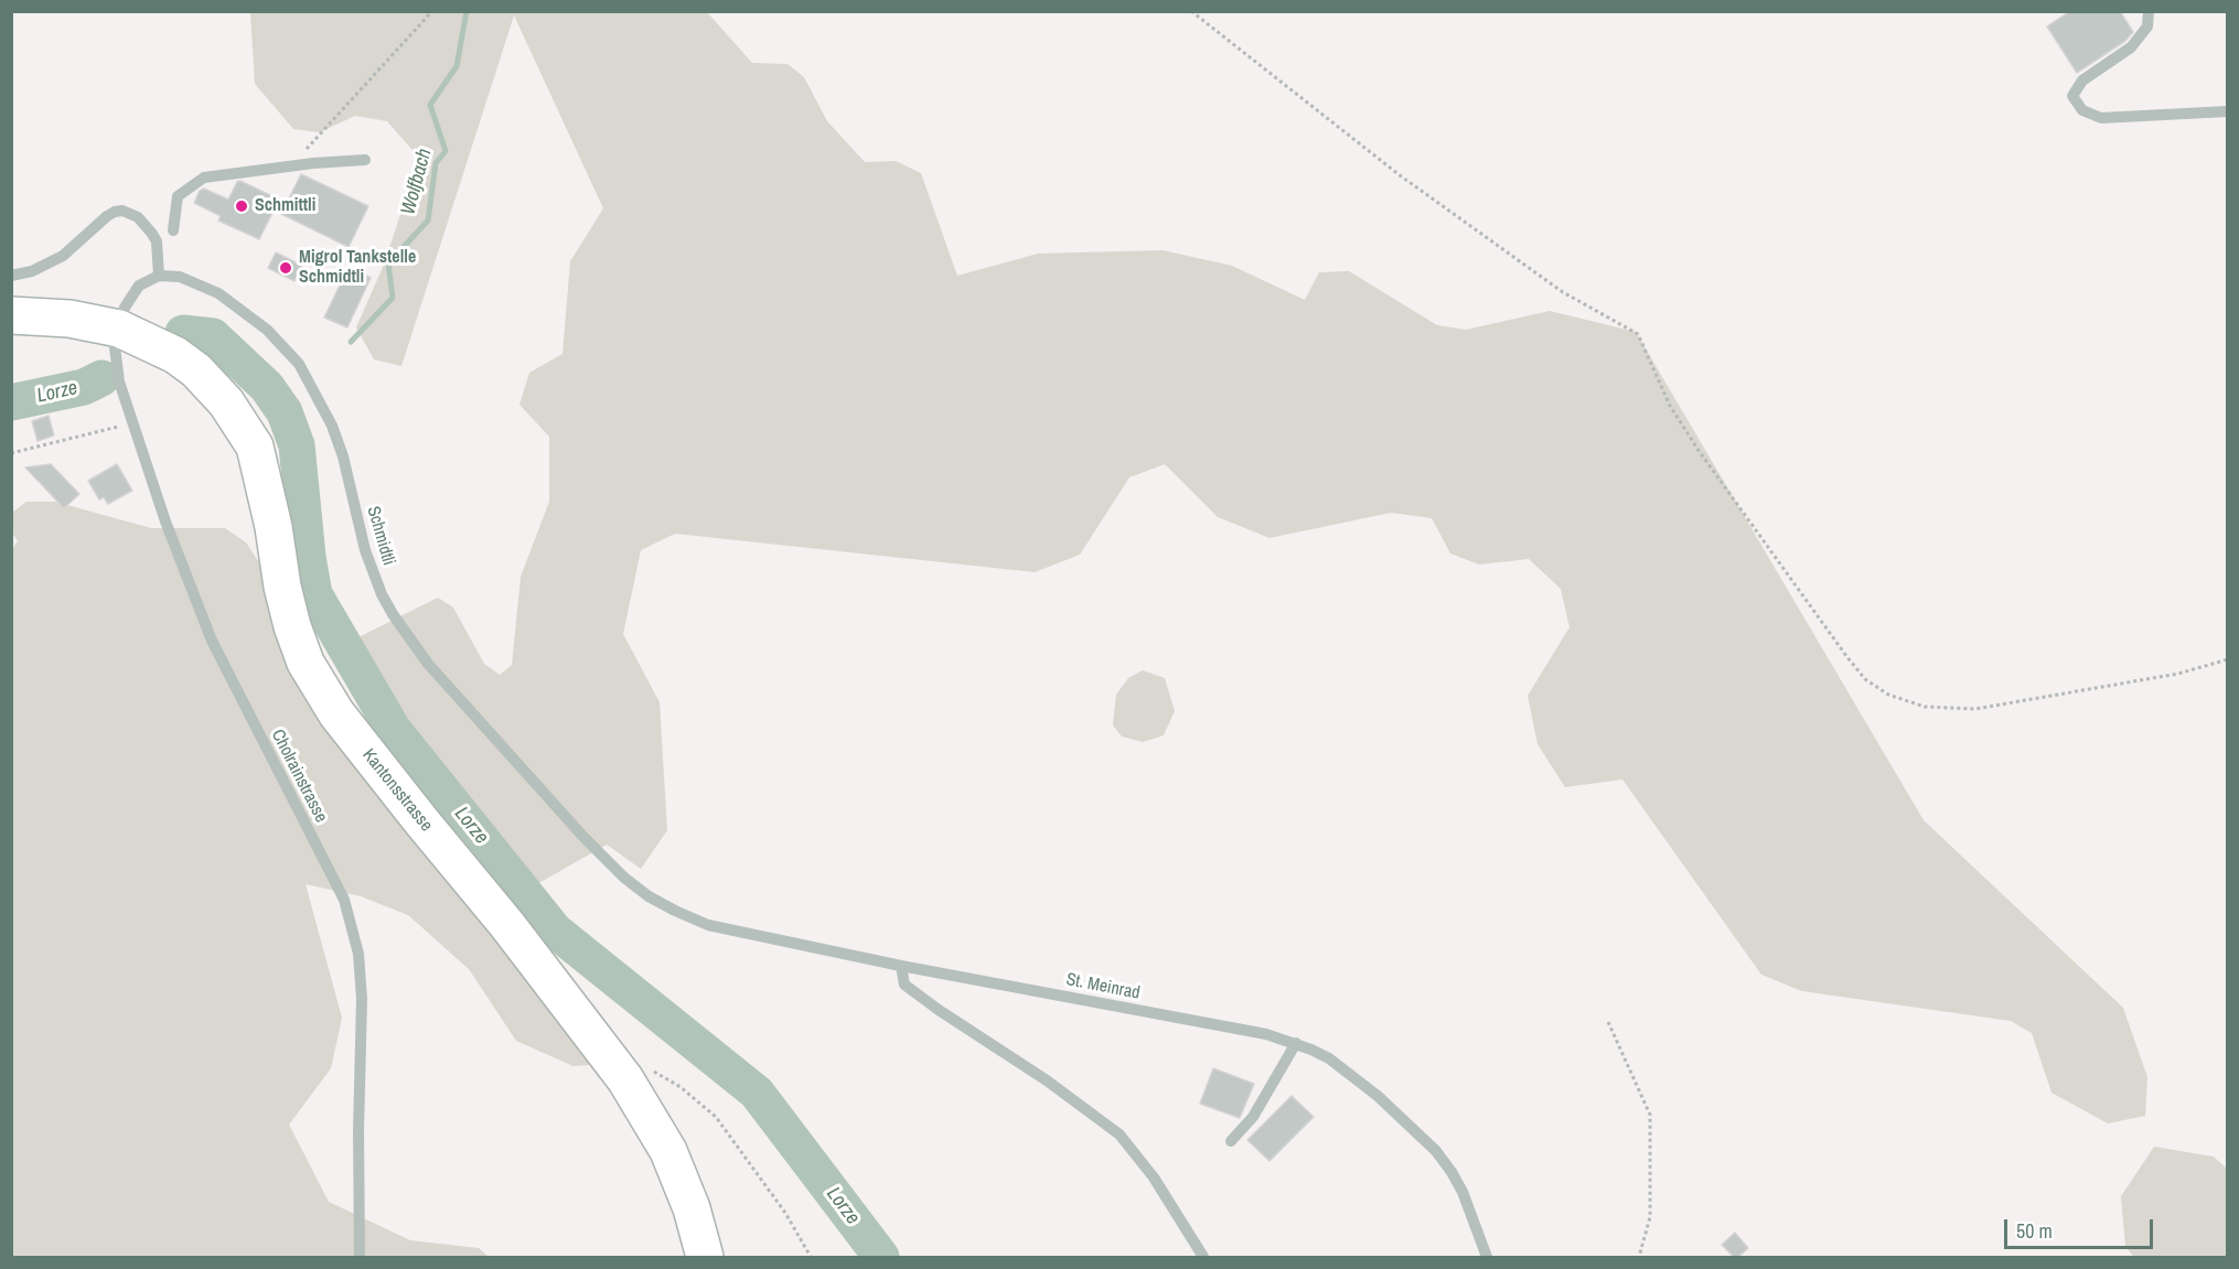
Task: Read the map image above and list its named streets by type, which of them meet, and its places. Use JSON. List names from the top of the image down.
{
  "streets": {
    "main road": ["Kantonsstrasse"],
    "street": ["Schmidtli", "Cholrainstrasse", "St. Meinrad"]
  },
  "crossings": [
    ["Schmidtli", "St. Meinrad"],
    ["Cholrainstrasse", "Kantonsstrasse"]
  ],
  "water": ["Wolfbach", "Lorze"],
  "places": ["Schmittli", "Migrol Tankstelle Schmidtli"],
  "scale_bar": "50 m"
}
